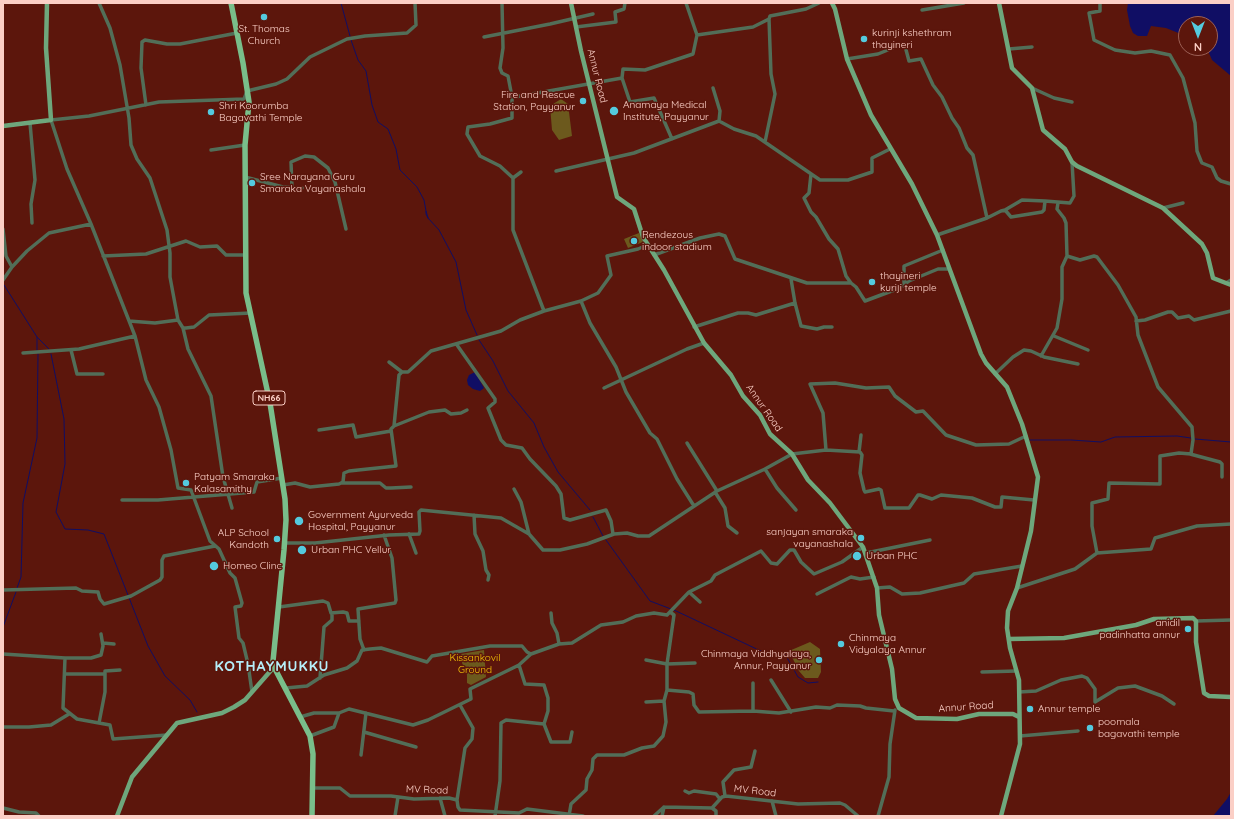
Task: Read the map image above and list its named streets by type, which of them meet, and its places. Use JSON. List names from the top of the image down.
{
  "streets": {
    "highway": ["NH66"],
    "main road": ["Annur Road"],
    "street": ["MV Road"]
  },
  "districts": ["KOTHAYMUKKU"],
  "parks": ["Kissankovil Ground"],
  "places": [
    "St. Thomas Church",
    "kurinji kshethram thayineri",
    "Fire and Rescue Station, Payyanur",
    "Anamaya Medical Institute, Payyanur",
    "Shri Koorumba Bagavathi Temple",
    "Sree Narayana Guru Smaraka Vayanashala",
    "Rendezous indoor stadium",
    "thayineri kuriji temple",
    "Patyam Smaraka Kalasamithy",
    "Government Ayurveda Hospital, Payyanur",
    "sanjayan smaraka vayanashala",
    "ALP School Kandoth",
    "Urban PHC Vellur",
    "Urban PHC",
    "Homeo Clinc",
    "anidil padinhatta annur",
    "Chinmaya Vidyalaya Annur",
    "Chinmaya Viddhyalaya, Annur, Payyanur",
    "Annur temple",
    "poomala bagavathi temple"
  ],
  "north": "bottom"
}
